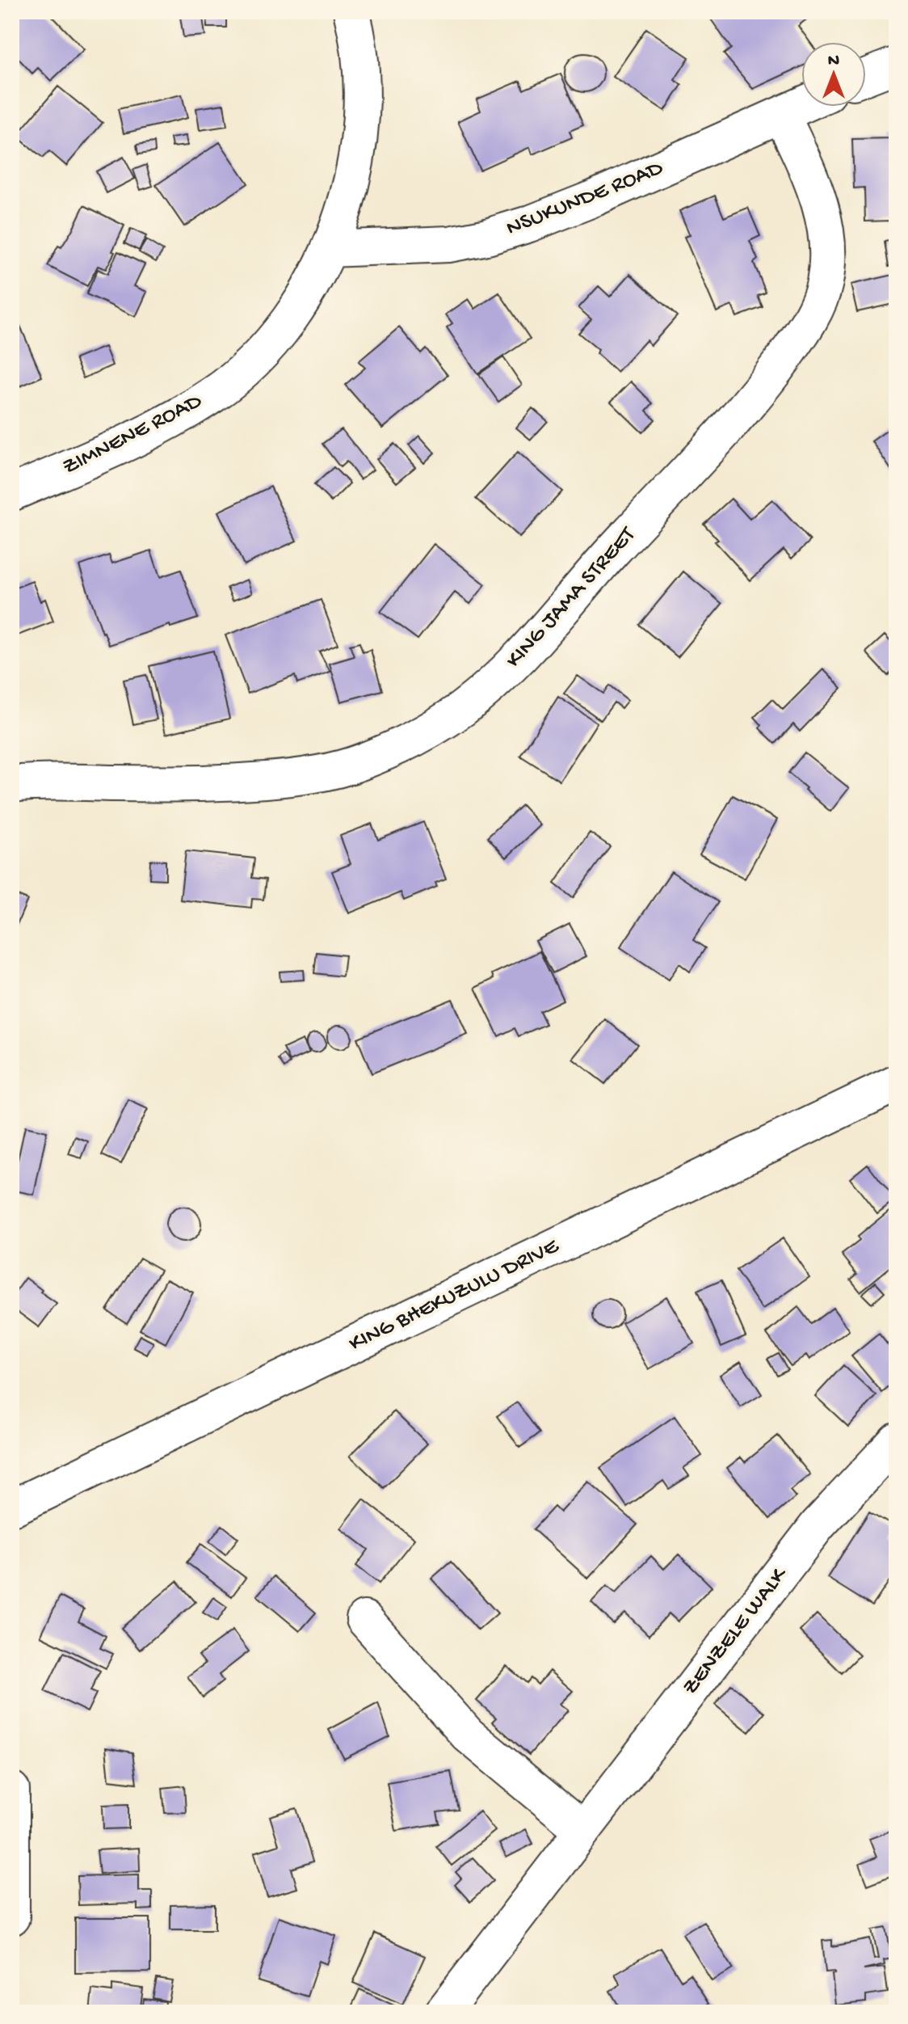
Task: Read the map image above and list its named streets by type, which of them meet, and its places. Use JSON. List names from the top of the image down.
{
  "streets": {
    "street": [
      "NSUKUNDE ROAD",
      "ZIMNENE ROAD",
      "KING JAMA STREET",
      "KING BHEKUZULU DRIVE",
      "ZENZELE WALK"
    ]
  },
  "crossings": [
    ["NSUKUNDE ROAD", "ZIMNENE ROAD"],
    ["NSUKUNDE ROAD", "KING JAMA STREET"]
  ],
  "north": "top"
}
